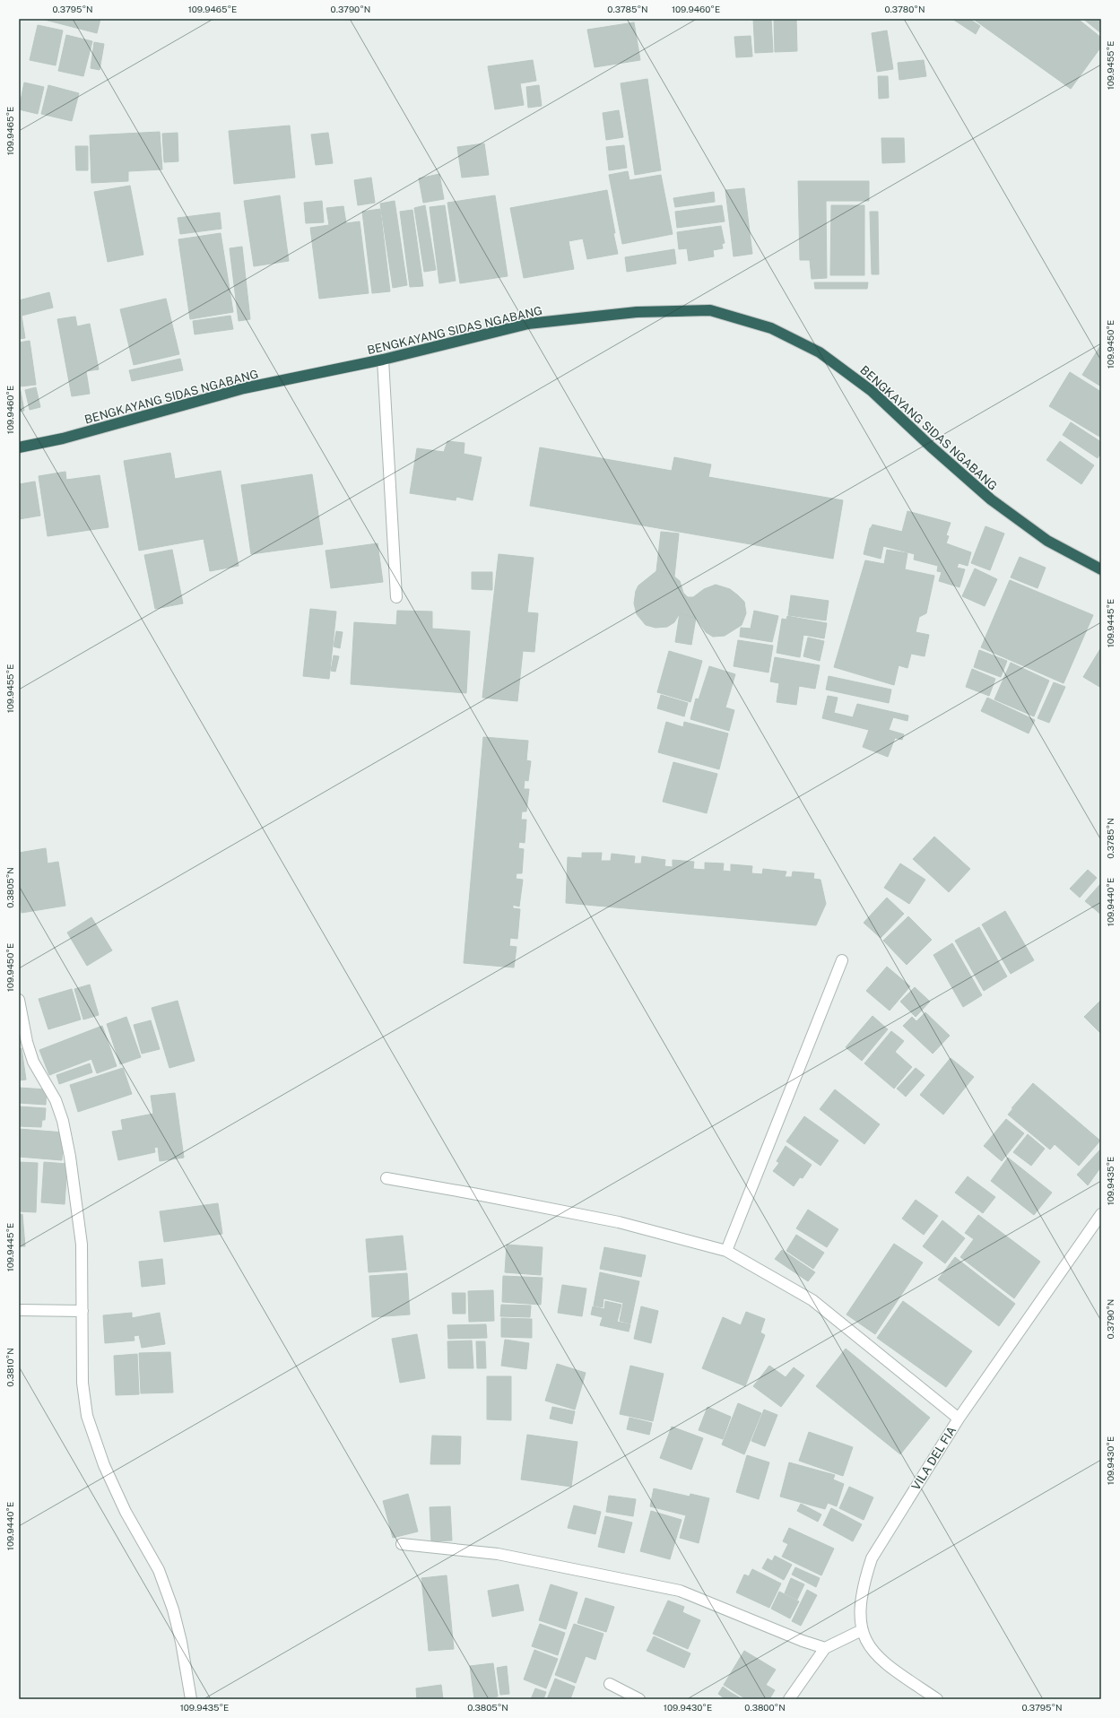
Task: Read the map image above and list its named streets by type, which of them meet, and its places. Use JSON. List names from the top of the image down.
{
  "streets": {
    "highway": ["BENGKAYANG SIDAS NGABANG"],
    "street": ["VILA DEL FIA"]
  },
  "coordinates": [
    "0.3795°N",
    "109.9465°E",
    "0.3790°N",
    "0.3785°N",
    "109.9460°E",
    "0.3780°N",
    "109.9455°E",
    "109.9450°E",
    "109.9445°E",
    "0.3805°N",
    "109.9440°E",
    "109.9435°E",
    "0.3810°N",
    "109.9430°E",
    "0.3800°N"
  ]
}
